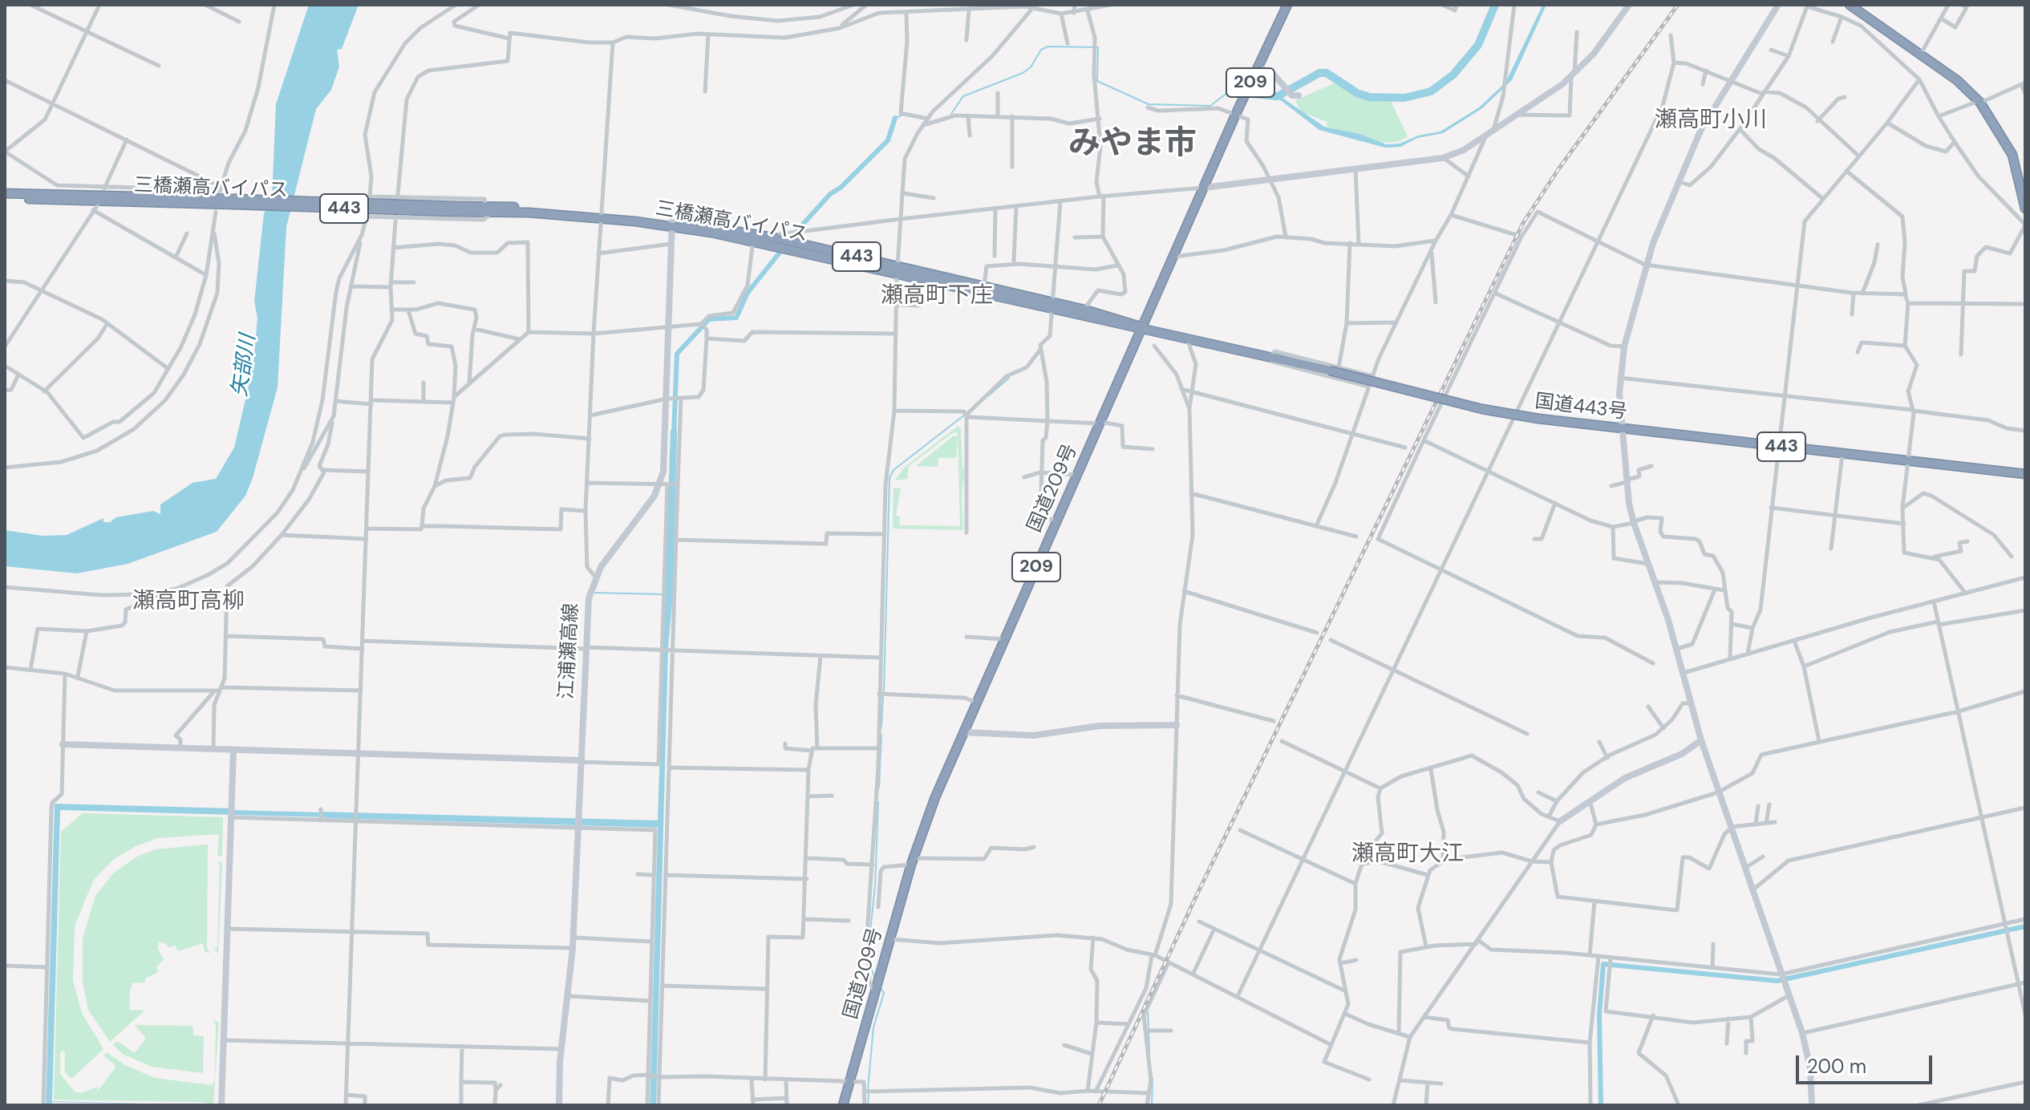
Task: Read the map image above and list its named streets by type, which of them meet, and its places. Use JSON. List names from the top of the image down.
{
  "streets": {
    "highway": [
      "209",
      "三橋瀬高バイパス",
      "443",
      "国道443号",
      "国道209号"
    ],
    "street": ["江浦瀬高線"]
  },
  "crossings": [
    ["三橋瀬高バイパス", "国道443号"],
    ["三橋瀬高バイパス", "国道209号"],
    ["三橋瀬高バイパス", "江浦瀬高線"],
    ["国道443号", "国道209号"]
  ],
  "districts": [
    "瀬高町小川",
    "みやま市",
    "瀬高町下庄",
    "瀬高町高柳",
    "瀬高町大江"
  ],
  "water": ["矢部川"],
  "scale_bar": "200 m"
}
